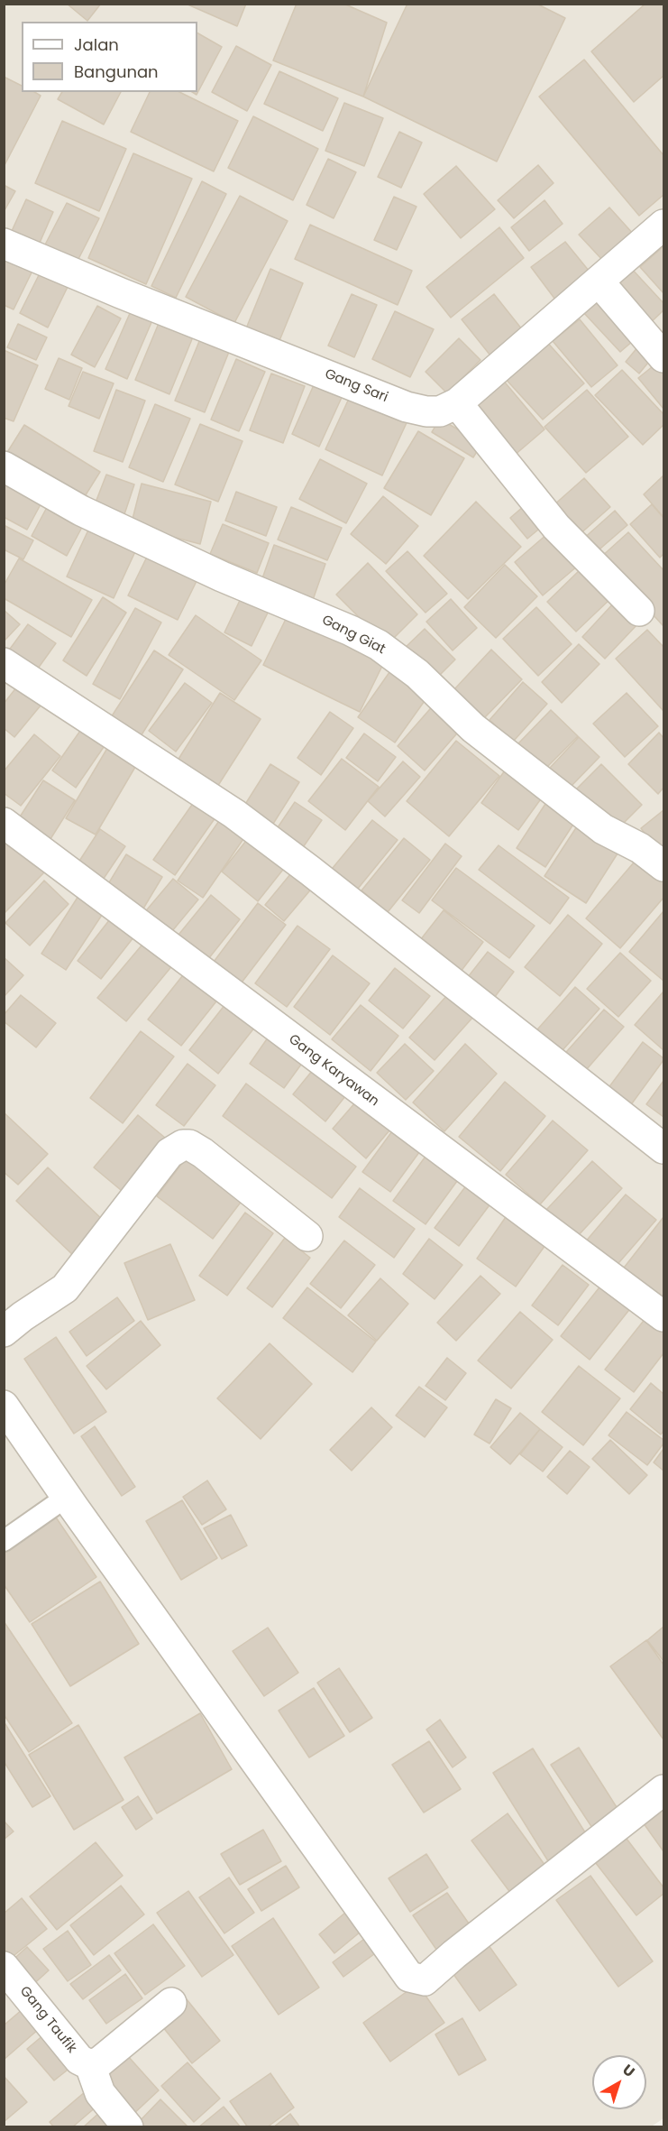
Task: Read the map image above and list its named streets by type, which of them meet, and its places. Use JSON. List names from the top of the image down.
{
  "streets": {
    "street": [
      "Gang Sari",
      "Gang Giat",
      "Gang Karyawan",
      "Gang Taufik"
    ]
  },
  "legend": ["Jalan", "Bangunan"],
  "north": "top right"
}
